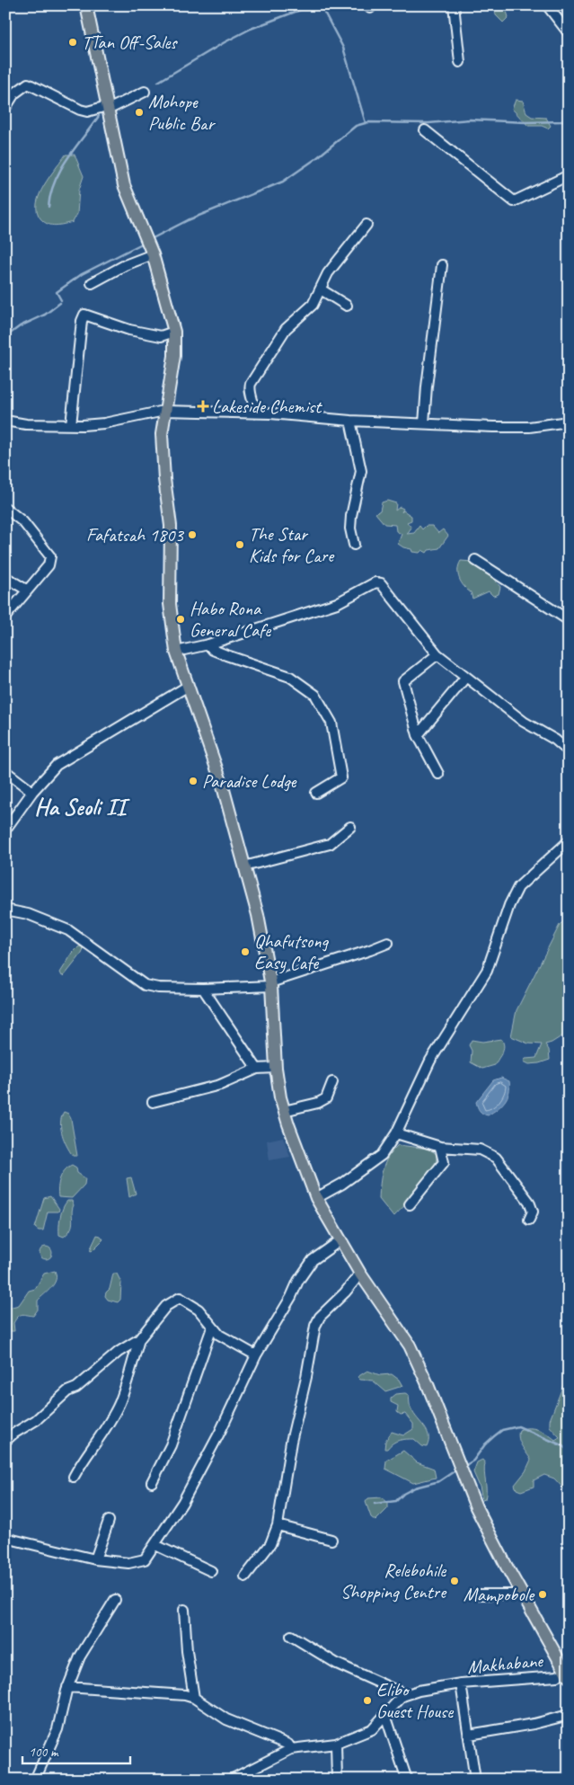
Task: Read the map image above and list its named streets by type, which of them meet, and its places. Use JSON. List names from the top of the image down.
{
  "streets": {
    "street": ["Makhabane"]
  },
  "districts": ["Ha Seoli II"],
  "places": {
    "other": [
      "TTan Off-Sales",
      "Mohope Public Bar",
      "Fafatsah 1803",
      "The Star Kids for Care",
      "Habo Rona General Cafe",
      "Paradise Lodge",
      "Qhafutsong Easy Cafe",
      "Relebohile Shopping Centre",
      "Mampobole",
      "Elibo Guest House"
    ],
    "health": ["Lakeside Chemist"]
  },
  "scale_bar": "100 m"
}
